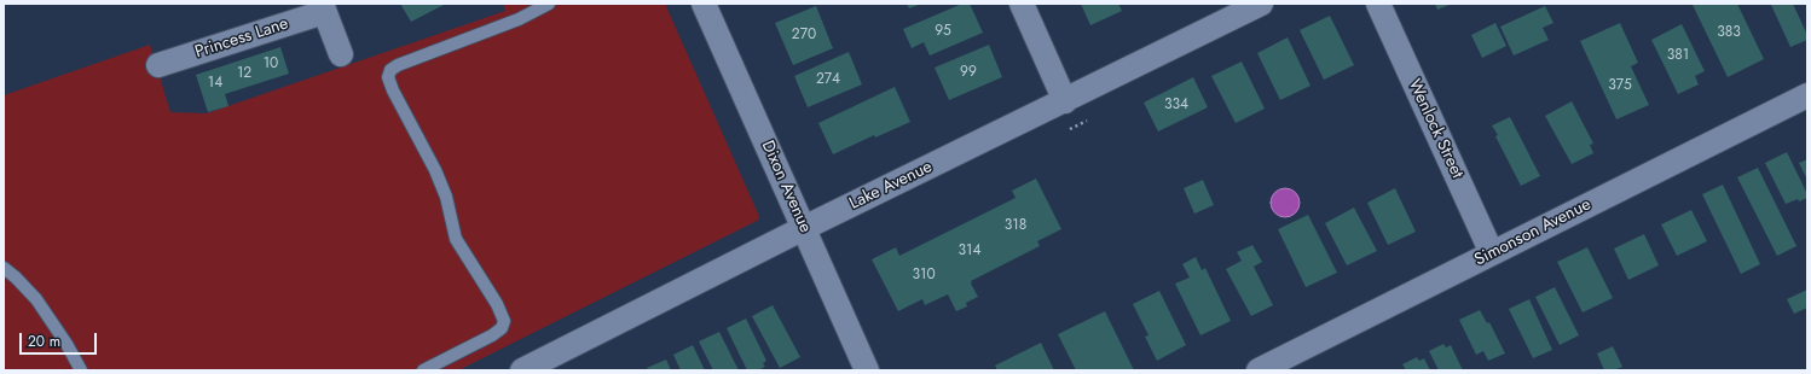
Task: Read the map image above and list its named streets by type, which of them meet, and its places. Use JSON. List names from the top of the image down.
{
  "streets": {
    "street": [
      "Princess Lane",
      "Wenlock Street",
      "Lake Avenue",
      "Dixon Avenue",
      "Simonson Avenue"
    ]
  },
  "crossings": [
    ["Wenlock Street", "Simonson Avenue"],
    ["Lake Avenue", "Dixon Avenue"]
  ],
  "house_numbers": [
    "95",
    "383",
    "270",
    "381",
    "10",
    "99",
    "12",
    "274",
    "14",
    "375",
    "334",
    "318",
    "314",
    "310"
  ],
  "scale_bar": "20 m"
}
